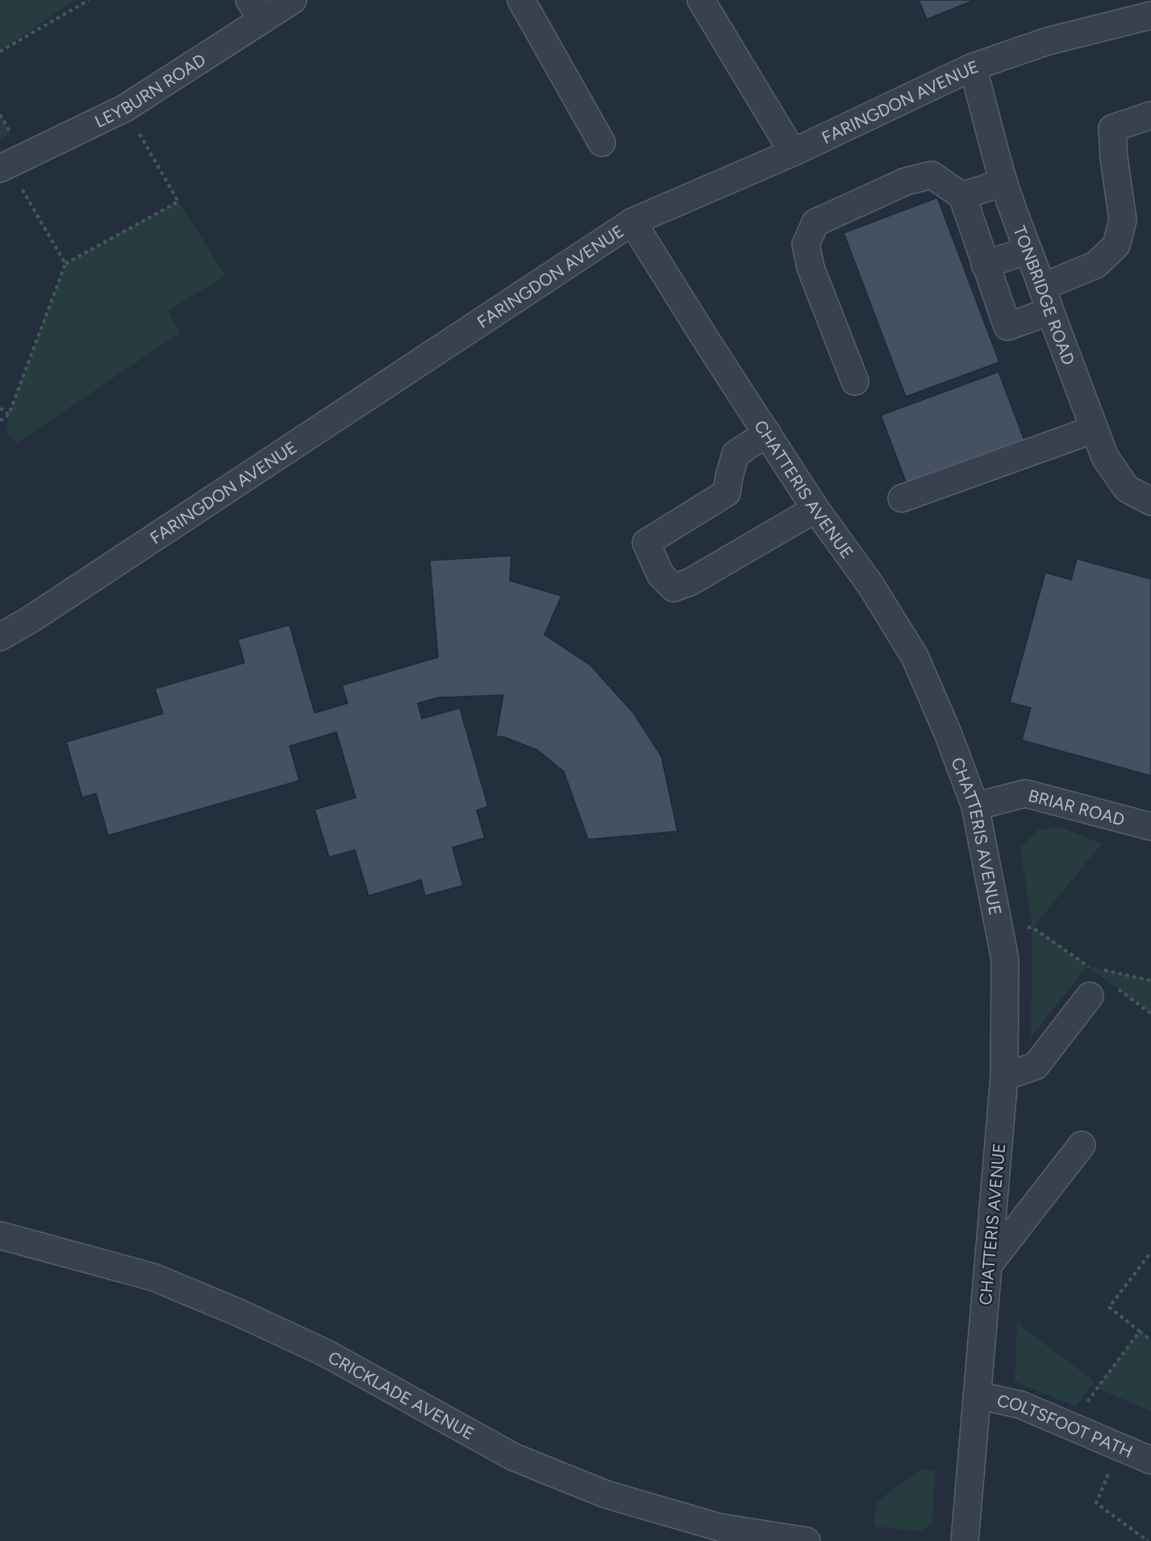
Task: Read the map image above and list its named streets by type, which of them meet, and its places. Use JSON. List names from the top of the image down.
{
  "streets": {
    "street": [
      "LEYBURN ROAD",
      "FARINGDON AVENUE",
      "TONBRIDGE ROAD",
      "CHATTERIS AVENUE",
      "BRIAR ROAD",
      "CRICKLADE AVENUE",
      "COLTSFOOT PATH"
    ]
  },
  "crossings": [
    ["FARINGDON AVENUE", "TONBRIDGE ROAD"],
    ["FARINGDON AVENUE", "CHATTERIS AVENUE"],
    ["CHATTERIS AVENUE", "BRIAR ROAD"],
    ["CHATTERIS AVENUE", "COLTSFOOT PATH"]
  ]
}
